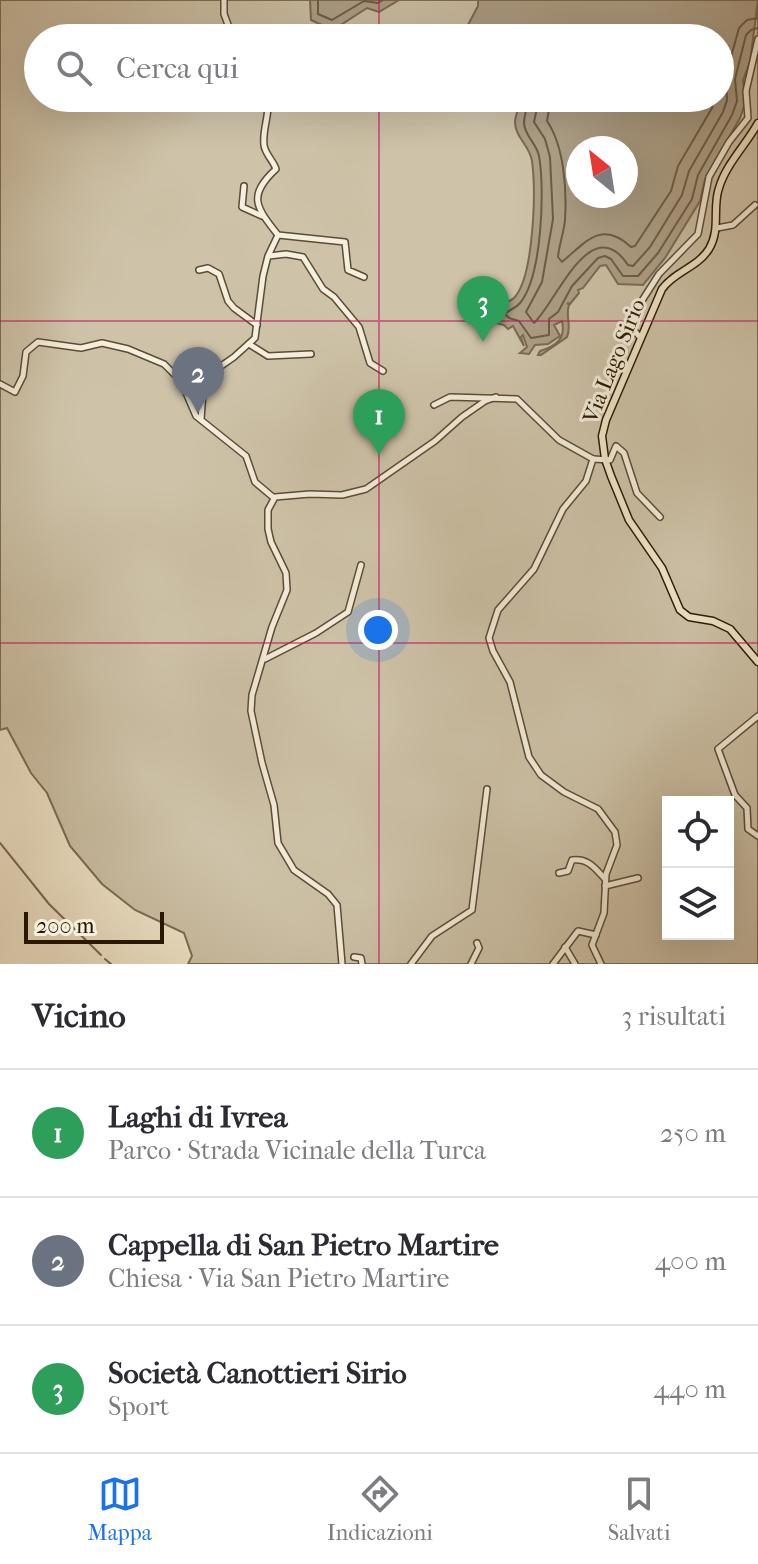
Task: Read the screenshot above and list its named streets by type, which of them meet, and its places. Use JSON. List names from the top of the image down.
{
  "streets": {
    "main road": ["Via Lago Sirio"]
  },
  "scale_bar": "200 m",
  "north": "top left",
  "page": {
    "search": "Cerca qui",
    "pins": ["3", "2", "1"],
    "scale": "200 m",
    "heading": ["Vicino", "3 risultati"],
    "list": [
      {
        "mark": "1",
        "name": "Laghi di Ivrea",
        "note": "Parco · Strada Vicinale della Turca",
        "value": "250 m"
      },
      {
        "mark": "2",
        "name": "Cappella di San Pietro Martire",
        "note": "Chiesa · Via San Pietro Martire",
        "value": "400 m"
      },
      {
        "mark": "3",
        "name": "Società Canottieri Sirio",
        "note": "Sport",
        "value": "440 m"
      }
    ],
    "nav": ["Mappa", "Indicazioni", "Salvati"]
  }
}
